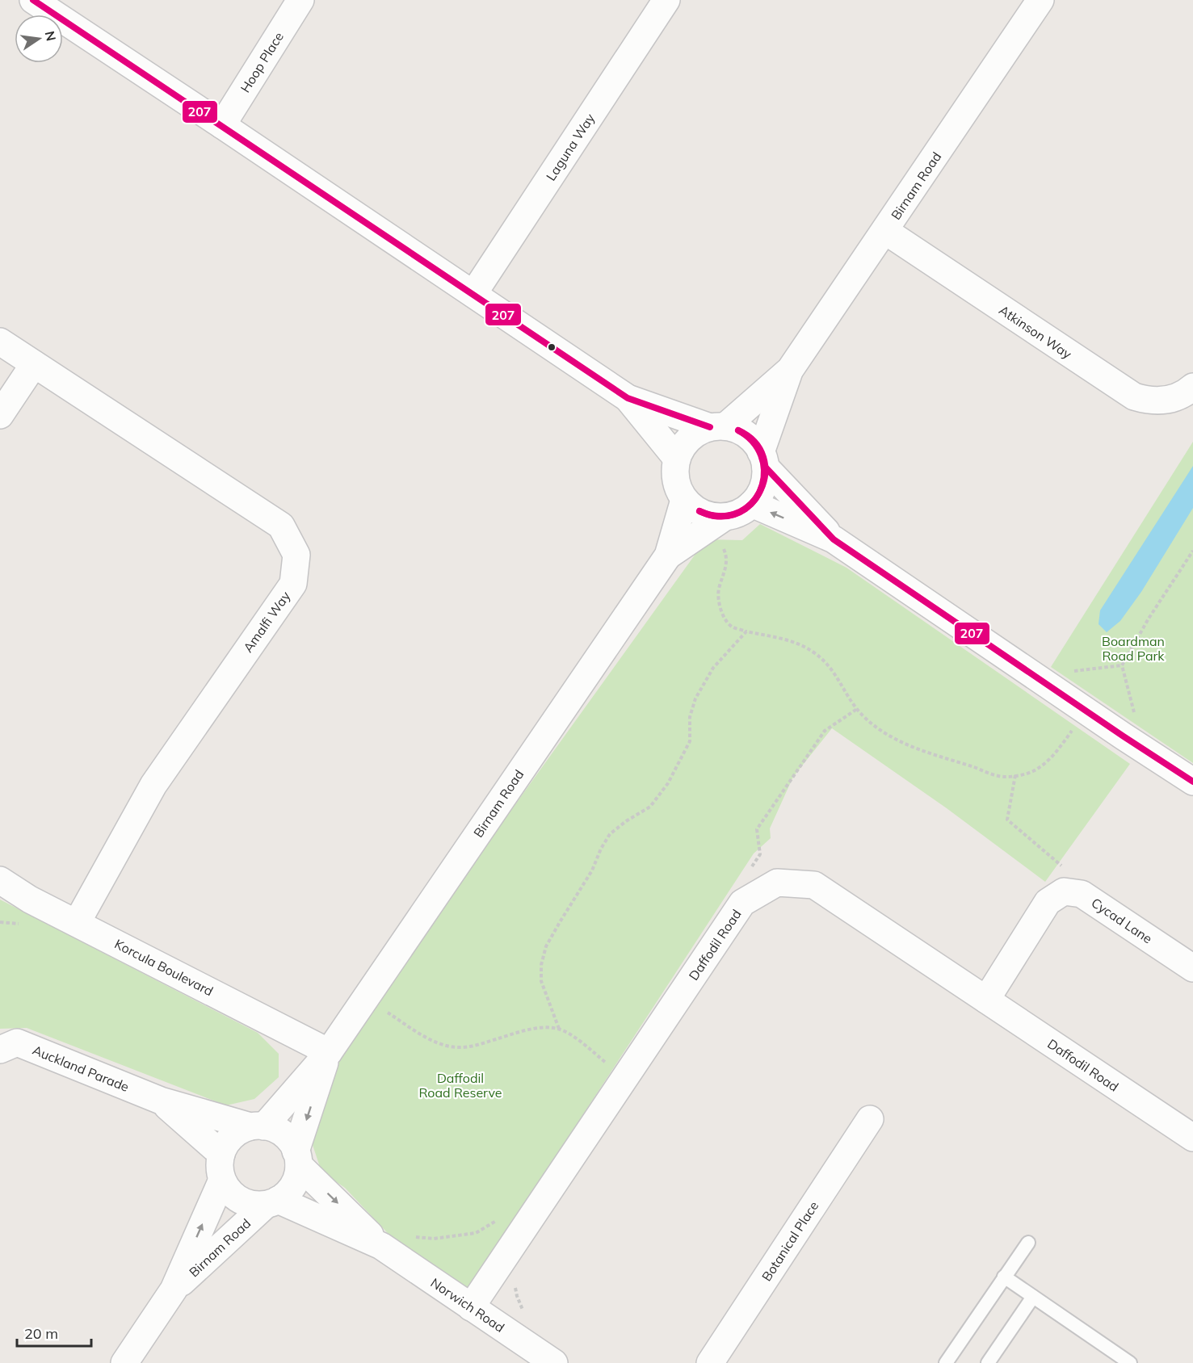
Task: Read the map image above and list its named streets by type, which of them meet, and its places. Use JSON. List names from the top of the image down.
{
  "streets": {
    "street": [
      "Hoop Place",
      "Laguna Way",
      "Birnam Road",
      "Atkinson Way",
      "Amalfi Way",
      "Cycad Lane",
      "Daffodil Road",
      "Korcula Boulevard",
      "Auckland Parade",
      "Botanical Place",
      "Norwich Road"
    ]
  },
  "crossings": [
    ["Birnam Road", "Atkinson Way"],
    ["Birnam Road", "Korcula Boulevard"],
    ["Birnam Road", "Auckland Parade"],
    ["Birnam Road", "Norwich Road"],
    ["Amalfi Way", "Korcula Boulevard"],
    ["Daffodil Road", "Norwich Road"],
    ["Auckland Parade", "Norwich Road"]
  ],
  "parks": ["Boardman Road Park", "Daffodil Road Reserve"],
  "lines": ["transit line 207"],
  "scale_bar": "20 m",
  "north": "right"
}
